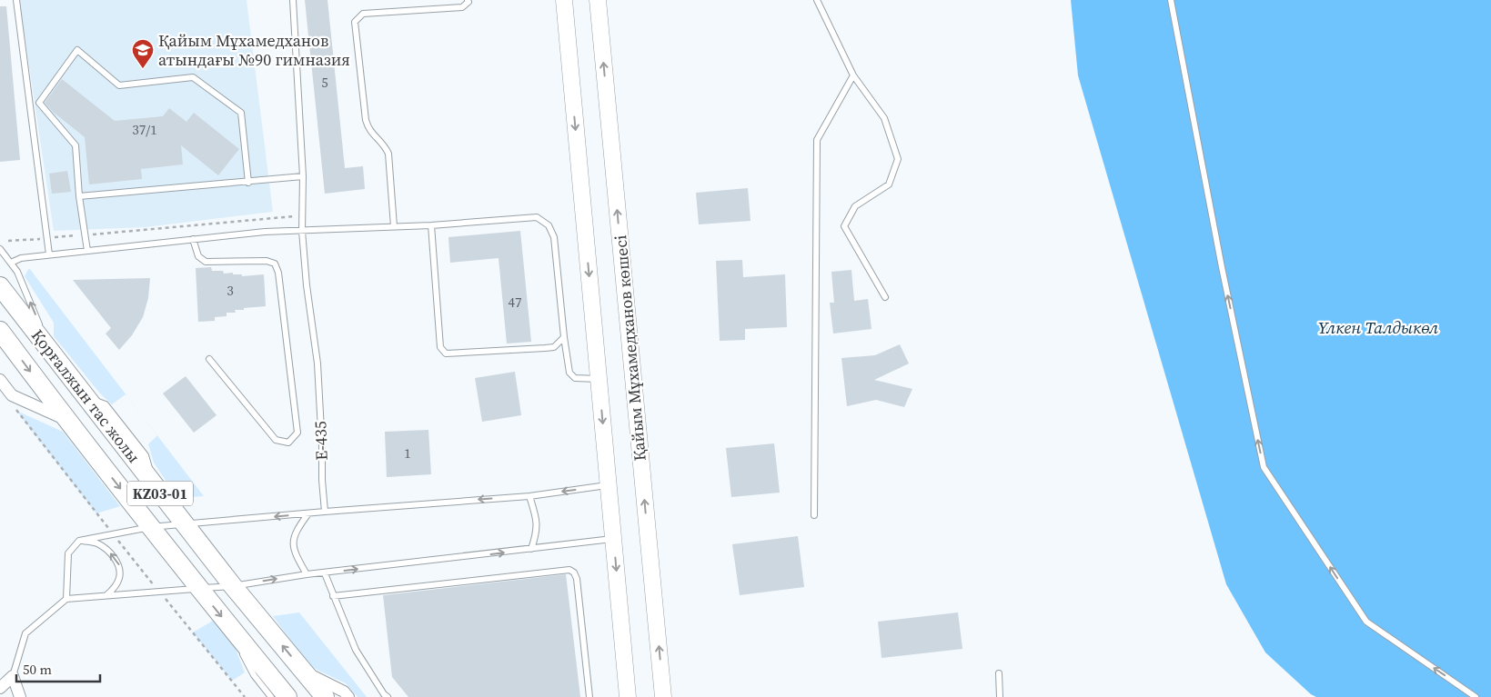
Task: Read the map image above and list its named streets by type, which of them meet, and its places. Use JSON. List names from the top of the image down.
{
  "streets": {
    "main road": ["Қайым Мұхамедханов көшесі", "Қорғалжын тас жолы", "KZ03-01"],
    "lane": ["Е-435"]
  },
  "water": ["Үлкен Талдыкөл"],
  "places": {
    "school or university": ["Қайым Мұхамедханов атындағы №90 гимназия"]
  },
  "house_numbers": [
    "5",
    "37/1",
    "3",
    "47",
    "1"
  ],
  "scale_bar": "50 m"
}
